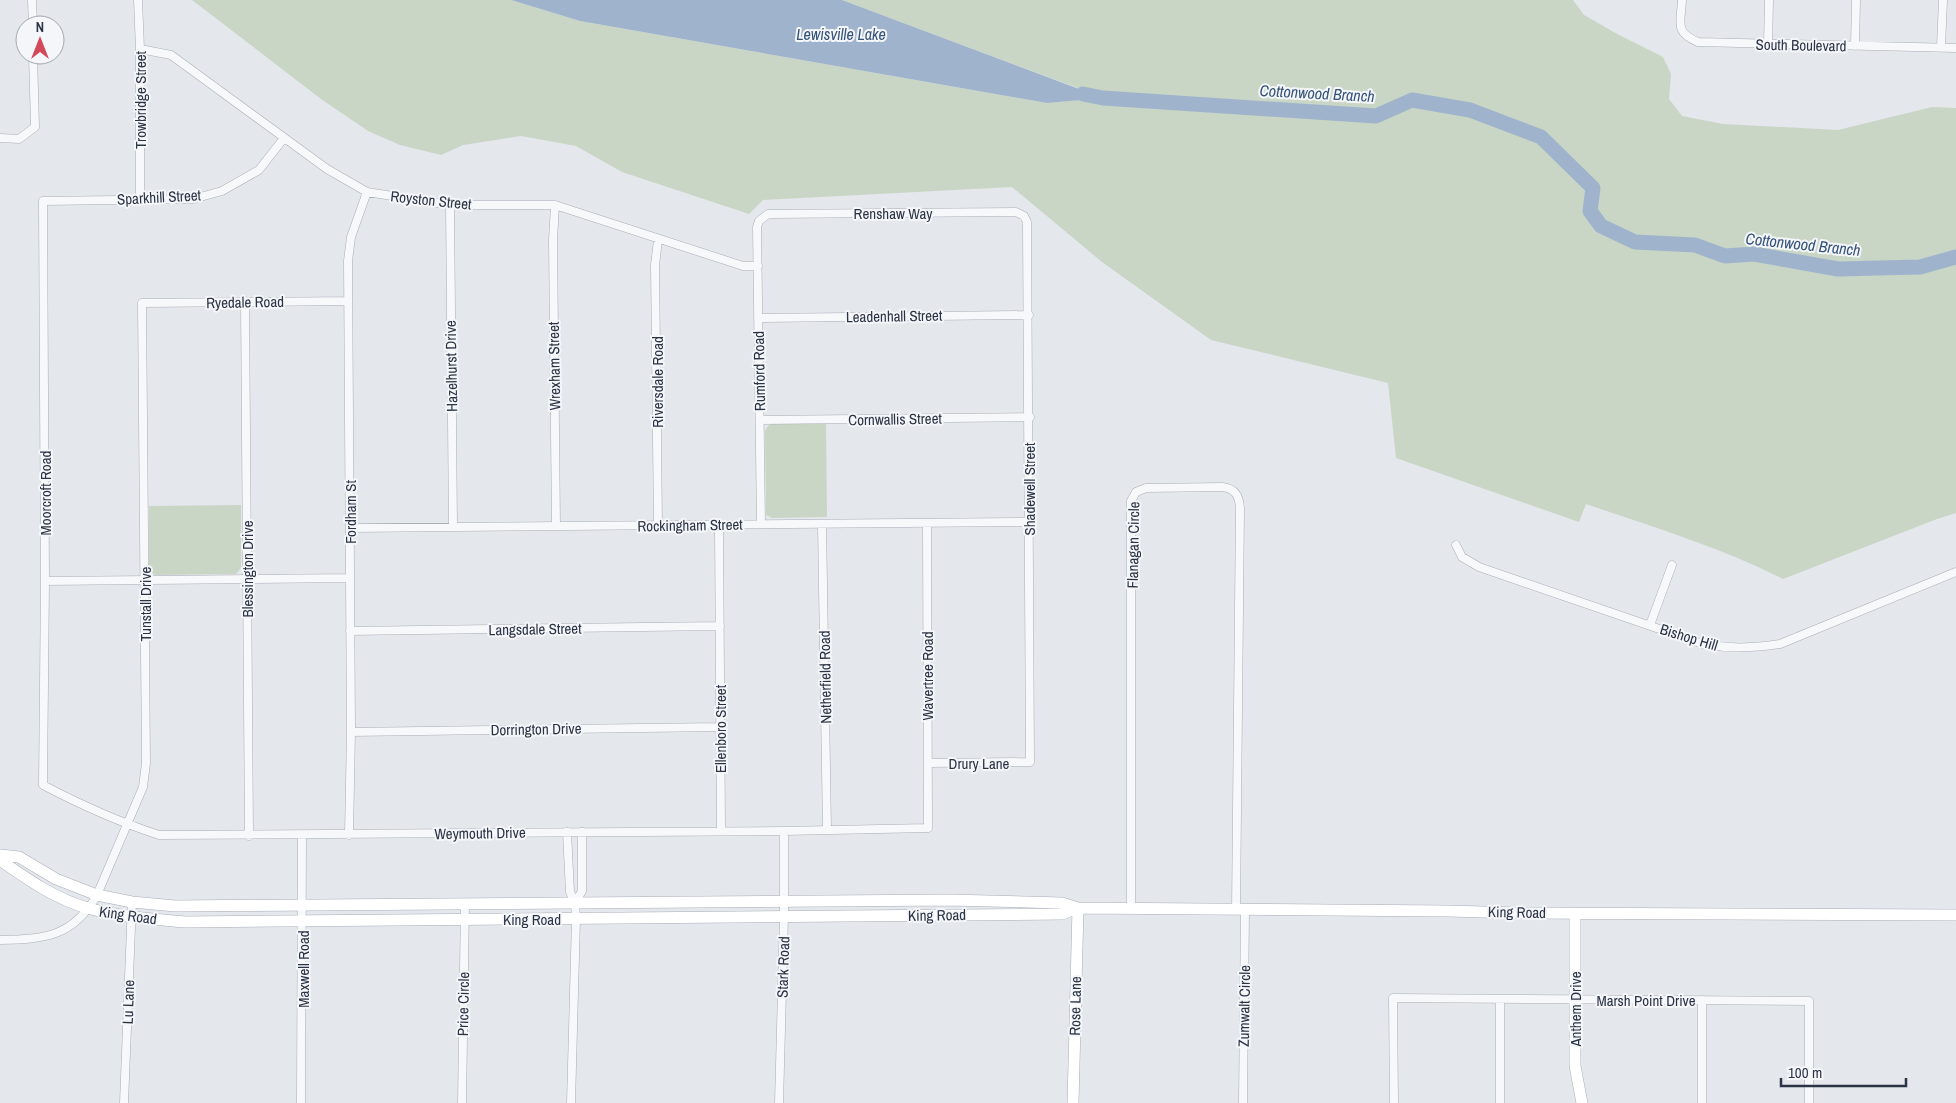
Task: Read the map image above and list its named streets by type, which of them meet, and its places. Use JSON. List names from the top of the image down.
{
  "streets": {
    "street": [
      "South Boulevard",
      "Trowbridge Street",
      "Sparkhill Street",
      "Royston Street",
      "Renshaw Way",
      "Ryedale Road",
      "Leadenhall Street",
      "Hazelhurst Drive",
      "Wrexham Street",
      "Rumford Road",
      "Riversdale Road",
      "Cornwallis Street",
      "Shadewell Street",
      "Moorcroft Road",
      "Fordham St",
      "Rockingham Street",
      "Flanagan Circle",
      "Blessington Drive",
      "Tunstall Drive",
      "Langsdale Street",
      "Bishop Hill",
      "Wavertree Road",
      "Netherfield Road",
      "Dorrington Drive",
      "Ellenboro Street",
      "Drury Lane",
      "Weymouth Drive",
      "King Road",
      "Stark Road",
      "Maxwell Road",
      "Marsh Point Drive",
      "Lu Lane",
      "Price Circle",
      "Rose Lane",
      "Zumwalt Circle",
      "Anthem Drive"
    ]
  },
  "crossings": [
    ["Trowbridge Street", "Sparkhill Street"],
    ["Trowbridge Street", "Royston Street"],
    ["Sparkhill Street", "Royston Street"],
    ["Sparkhill Street", "Moorcroft Road"],
    ["Royston Street", "Hazelhurst Drive"],
    ["Royston Street", "Wrexham Street"],
    ["Royston Street", "Rumford Road"],
    ["Royston Street", "Riversdale Road"],
    ["Royston Street", "Fordham St"],
    ["Renshaw Way", "Rumford Road"],
    ["Renshaw Way", "Shadewell Street"],
    ["Ryedale Road", "Fordham St"],
    ["Ryedale Road", "Blessington Drive"],
    ["Ryedale Road", "Tunstall Drive"],
    ["Leadenhall Street", "Rumford Road"],
    ["Leadenhall Street", "Shadewell Street"],
    ["Hazelhurst Drive", "Rockingham Street"],
    ["Wrexham Street", "Rockingham Street"],
    ["Rumford Road", "Cornwallis Street"],
    ["Rumford Road", "Rockingham Street"],
    ["Riversdale Road", "Rockingham Street"],
    ["Cornwallis Street", "Shadewell Street"],
    ["Shadewell Street", "Rockingham Street"],
    ["Shadewell Street", "Drury Lane"],
    ["Moorcroft Road", "Weymouth Drive"],
    ["Fordham St", "Rockingham Street"],
    ["Fordham St", "Langsdale Street"],
    ["Fordham St", "Dorrington Drive"],
    ["Fordham St", "Weymouth Drive"],
    ["Rockingham Street", "Wavertree Road"],
    ["Rockingham Street", "Netherfield Road"],
    ["Rockingham Street", "Ellenboro Street"],
    ["Flanagan Circle", "King Road"],
    ["Flanagan Circle", "Zumwalt Circle"],
    ["Blessington Drive", "Weymouth Drive"],
    ["Tunstall Drive", "Weymouth Drive"],
    ["Tunstall Drive", "King Road"],
    ["Langsdale Street", "Ellenboro Street"],
    ["Wavertree Road", "Drury Lane"],
    ["Wavertree Road", "Weymouth Drive"],
    ["Netherfield Road", "Weymouth Drive"],
    ["Dorrington Drive", "Ellenboro Street"],
    ["Ellenboro Street", "Weymouth Drive"],
    ["Weymouth Drive", "Stark Road"],
    ["Weymouth Drive", "Maxwell Road"],
    ["King Road", "Stark Road"],
    ["King Road", "Maxwell Road"],
    ["King Road", "Lu Lane"],
    ["King Road", "Price Circle"],
    ["King Road", "Rose Lane"],
    ["King Road", "Zumwalt Circle"],
    ["King Road", "Anthem Drive"],
    ["Marsh Point Drive", "Anthem Drive"]
  ],
  "water": ["Lewisville Lake", "Cottonwood Branch"],
  "scale_bar": "100 m",
  "north": "top"
}
